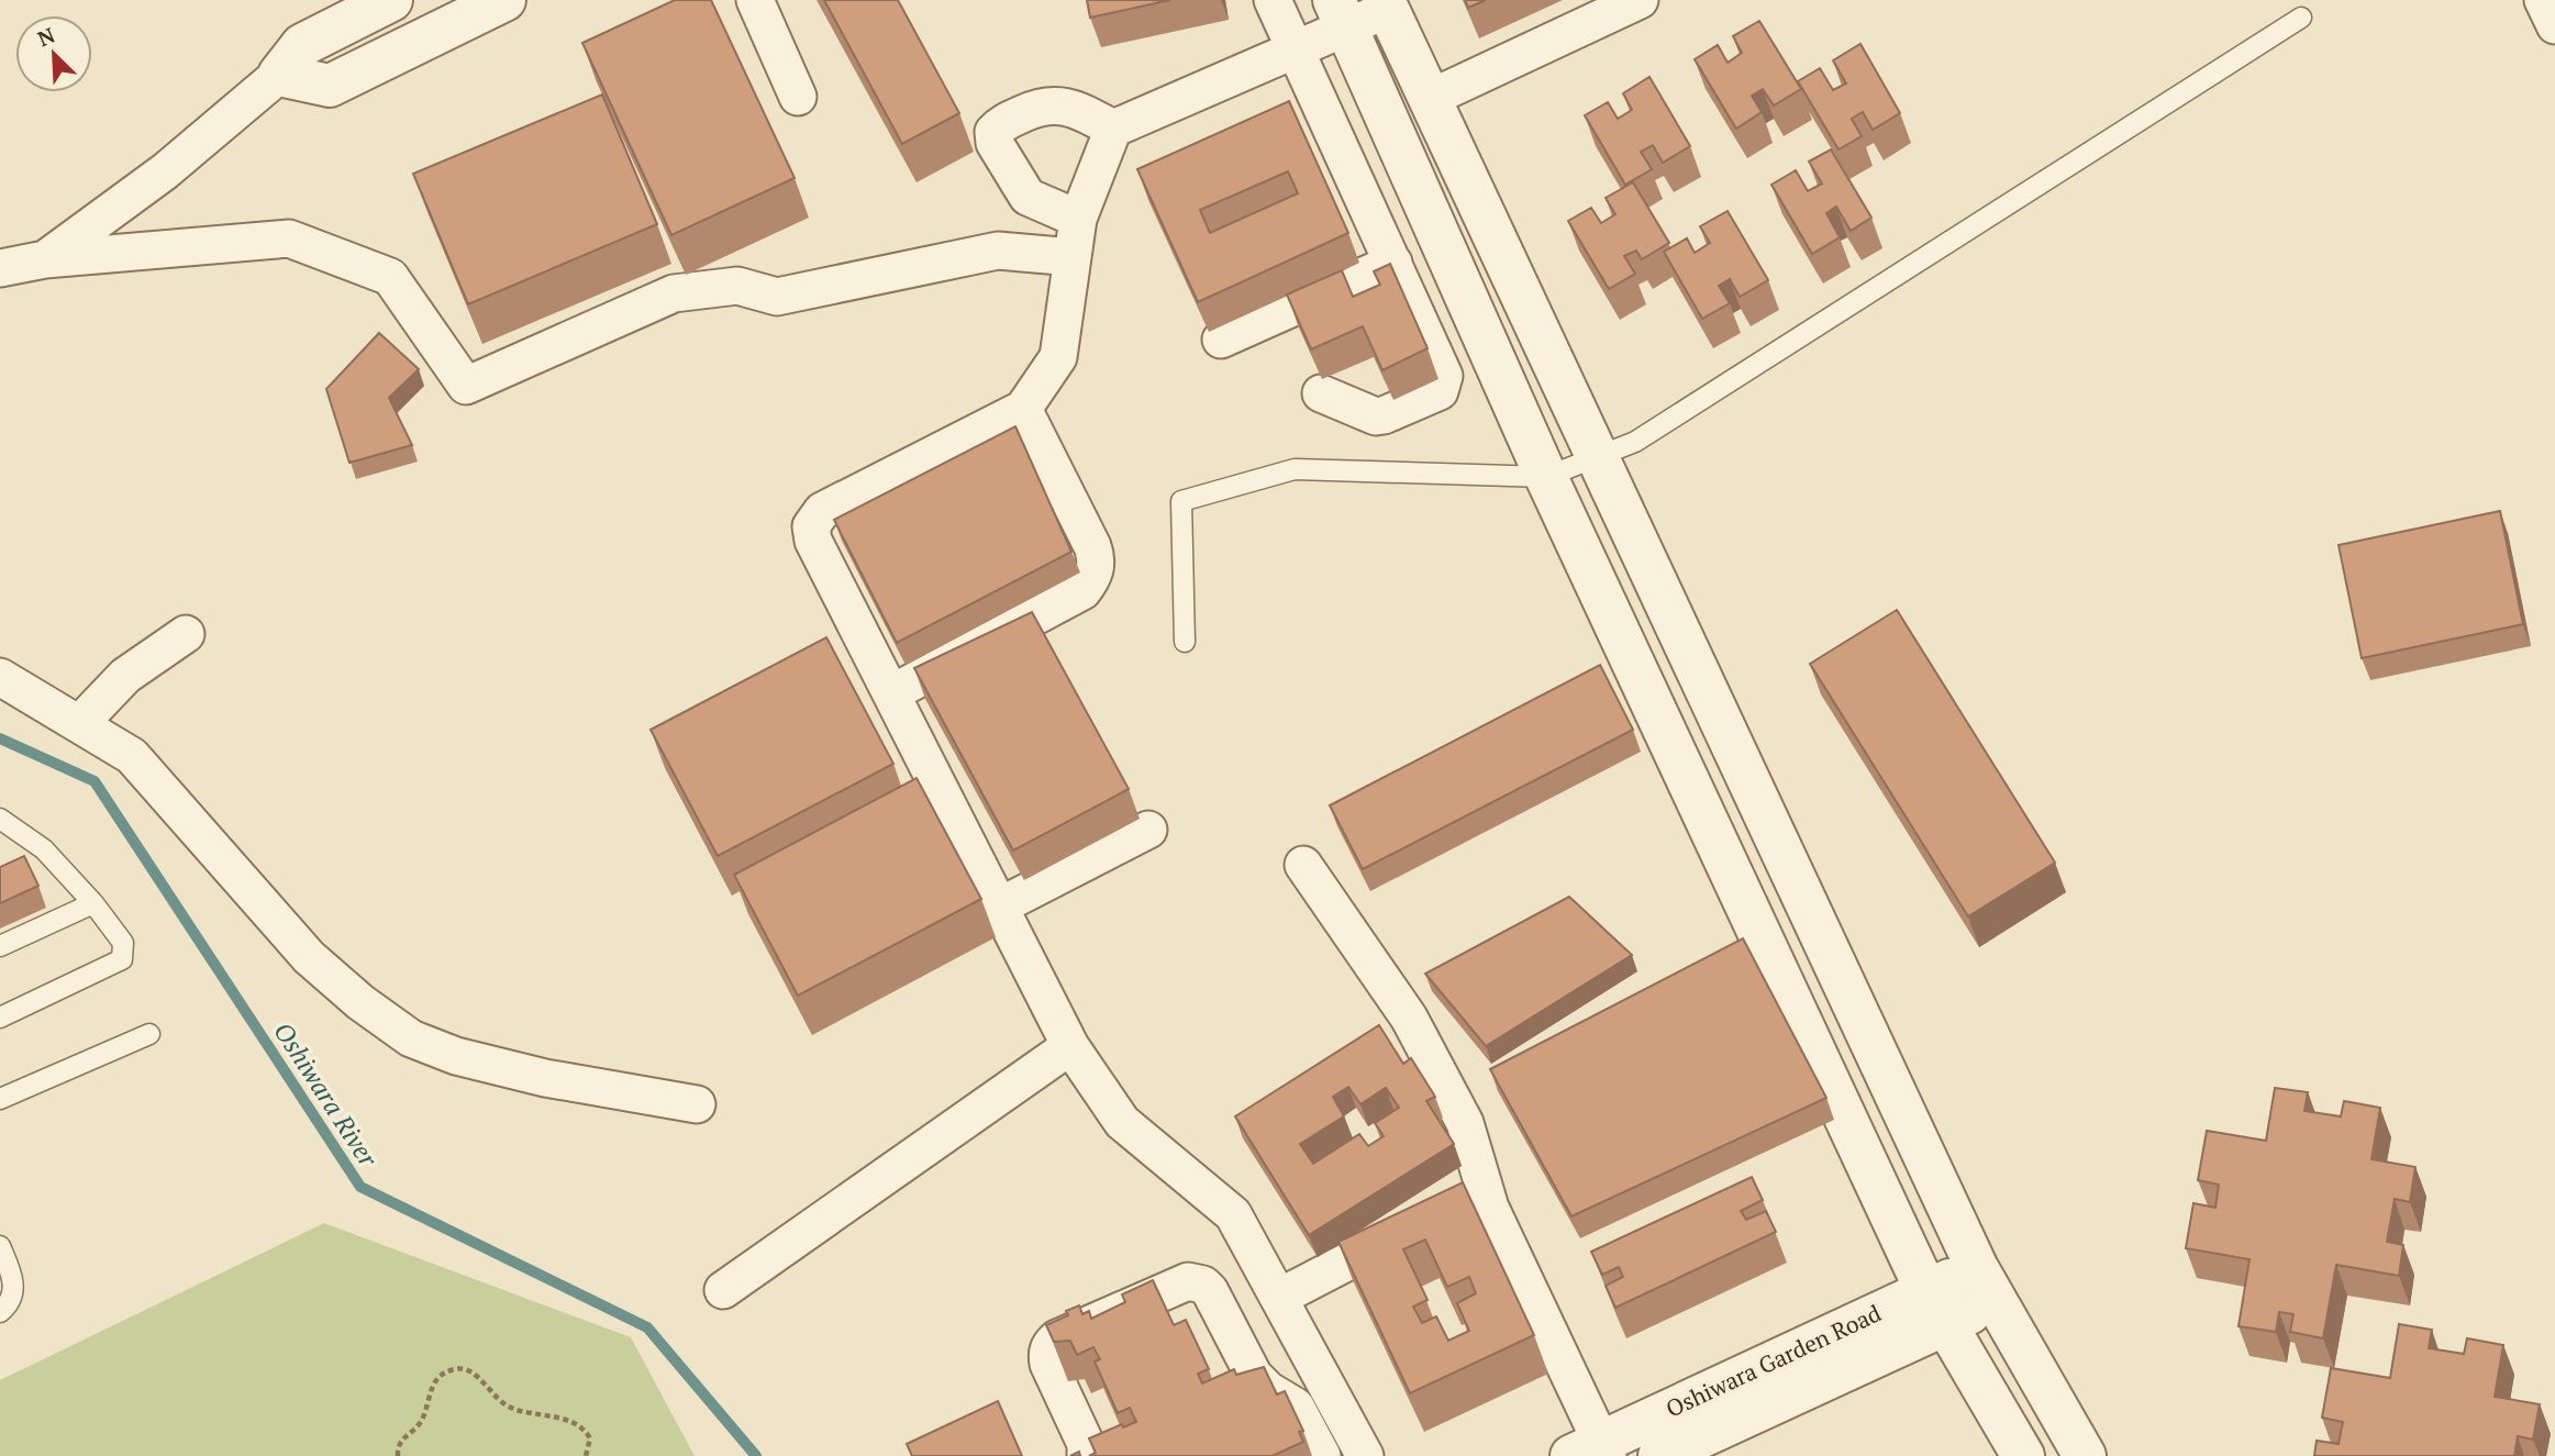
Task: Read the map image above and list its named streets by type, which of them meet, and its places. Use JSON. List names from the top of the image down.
{
  "streets": {
    "street": ["Oshiwara Garden Road"]
  },
  "water": ["Oshiwara River"],
  "north": "top left"
}
